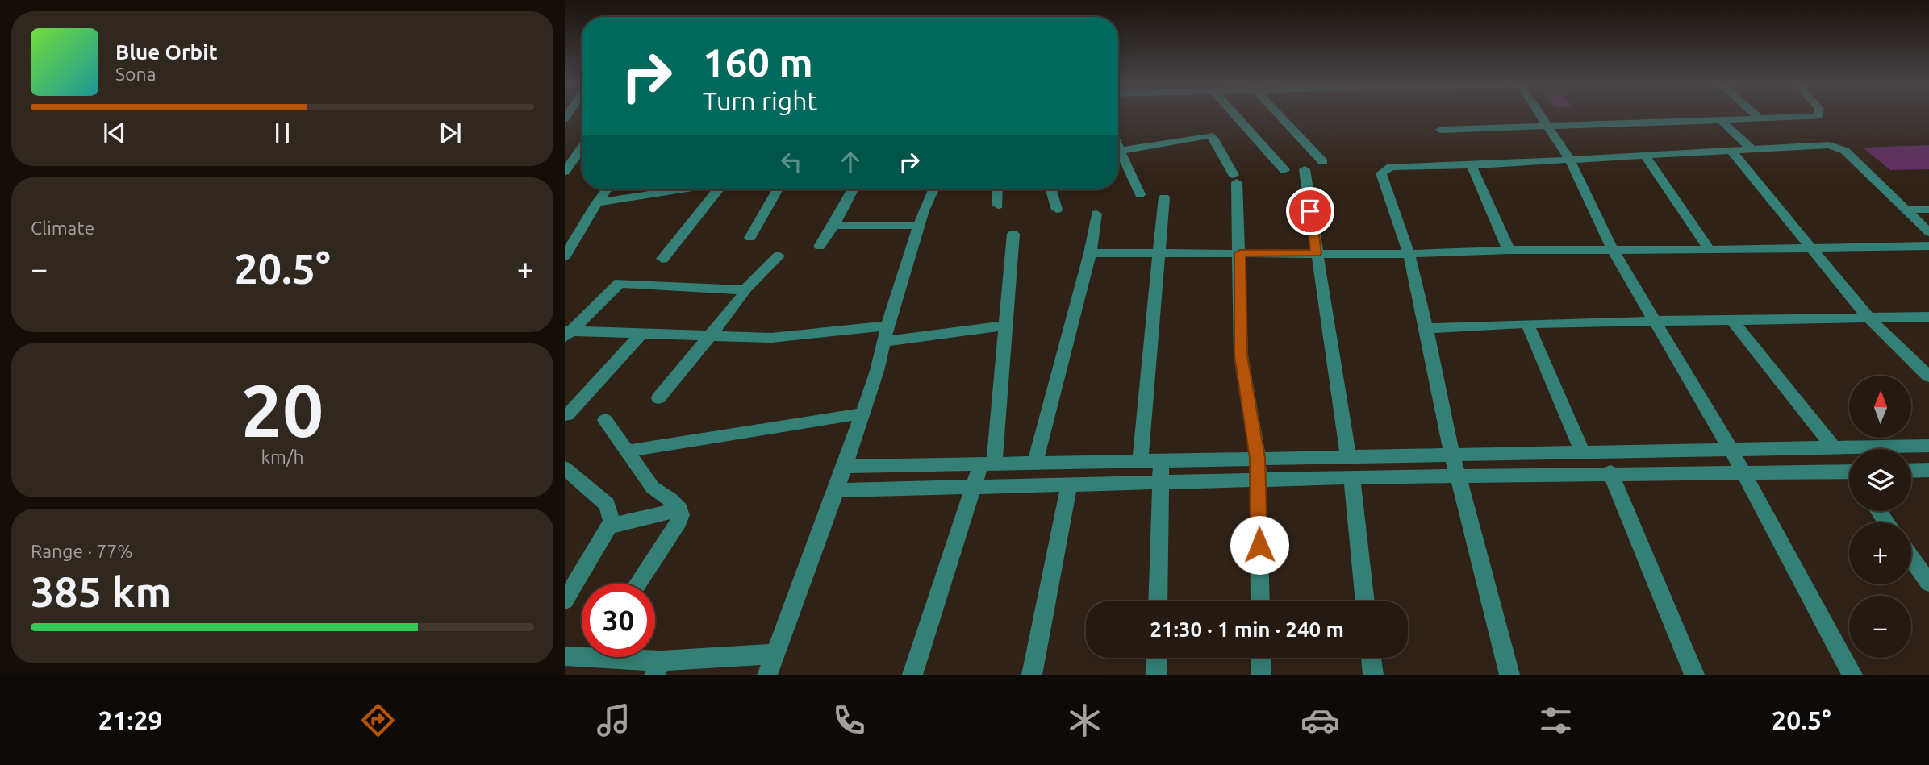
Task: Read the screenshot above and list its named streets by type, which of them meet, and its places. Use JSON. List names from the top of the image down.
{
  "north": "top",
  "page": {
    "turn": ["160 m", "Turn right"],
    "song": ["Blue Orbit", "Sona"],
    "tile": [
      "Climate",
      ["20", "km/h"],
      ["Range · 77%", "385 km"]
    ],
    "heat": ["−", "20.5°", "+"],
    "map_buttons": ["+", "−"],
    "limit": "30",
    "trip": "21:30 · 1 min · 240 m",
    "tabs": ["21:29", "20.5°"]
  }
}
